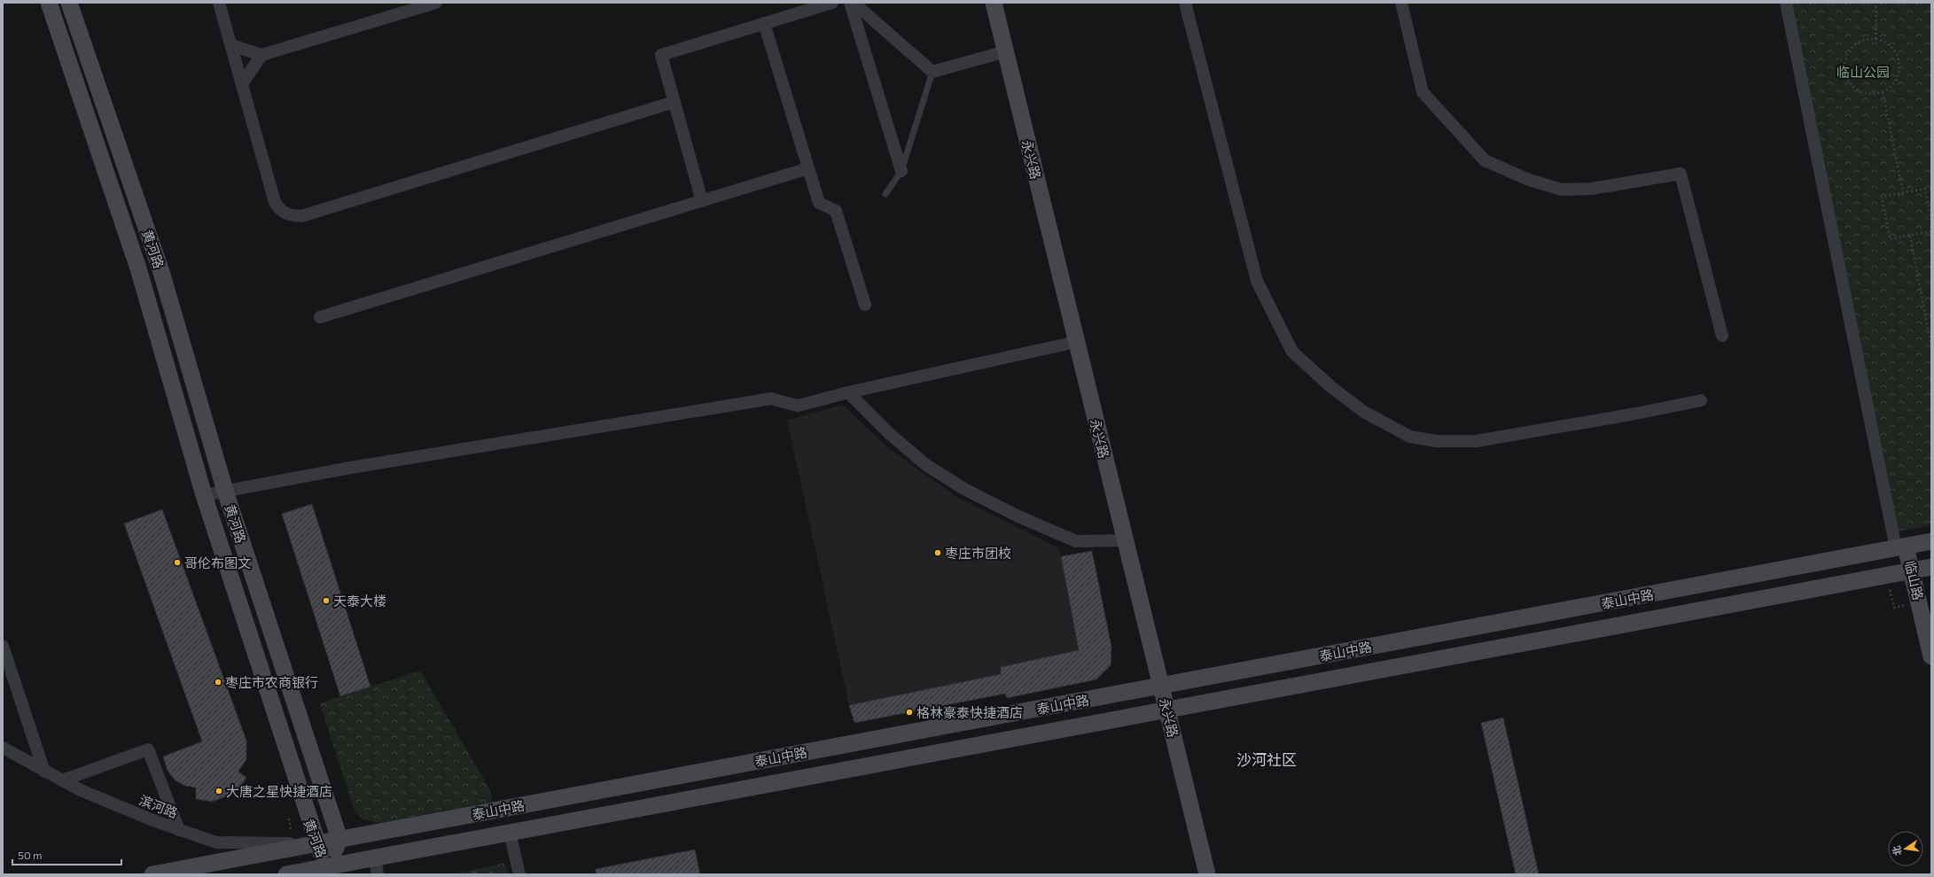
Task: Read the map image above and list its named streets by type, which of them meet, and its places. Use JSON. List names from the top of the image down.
{
  "streets": {
    "main road": [
      "永兴路",
      "黄河路",
      "临山路",
      "泰山中路"
    ],
    "street": ["滨河路"]
  },
  "crossings": [
    ["永兴路", "泰山中路"],
    ["黄河路", "泰山中路"],
    ["黄河路", "滨河路"],
    ["临山路", "泰山中路"],
    ["泰山中路", "滨河路"]
  ],
  "districts": ["沙河社区"],
  "parks": ["临山公园"],
  "places": [
    "枣庄市团校",
    "哥伦布图文",
    "天泰大楼",
    "枣庄市农商银行",
    "格林豪泰快捷酒店",
    "大唐之星快捷酒店"
  ],
  "scale_bar": "50 m",
  "north": "left"
}
